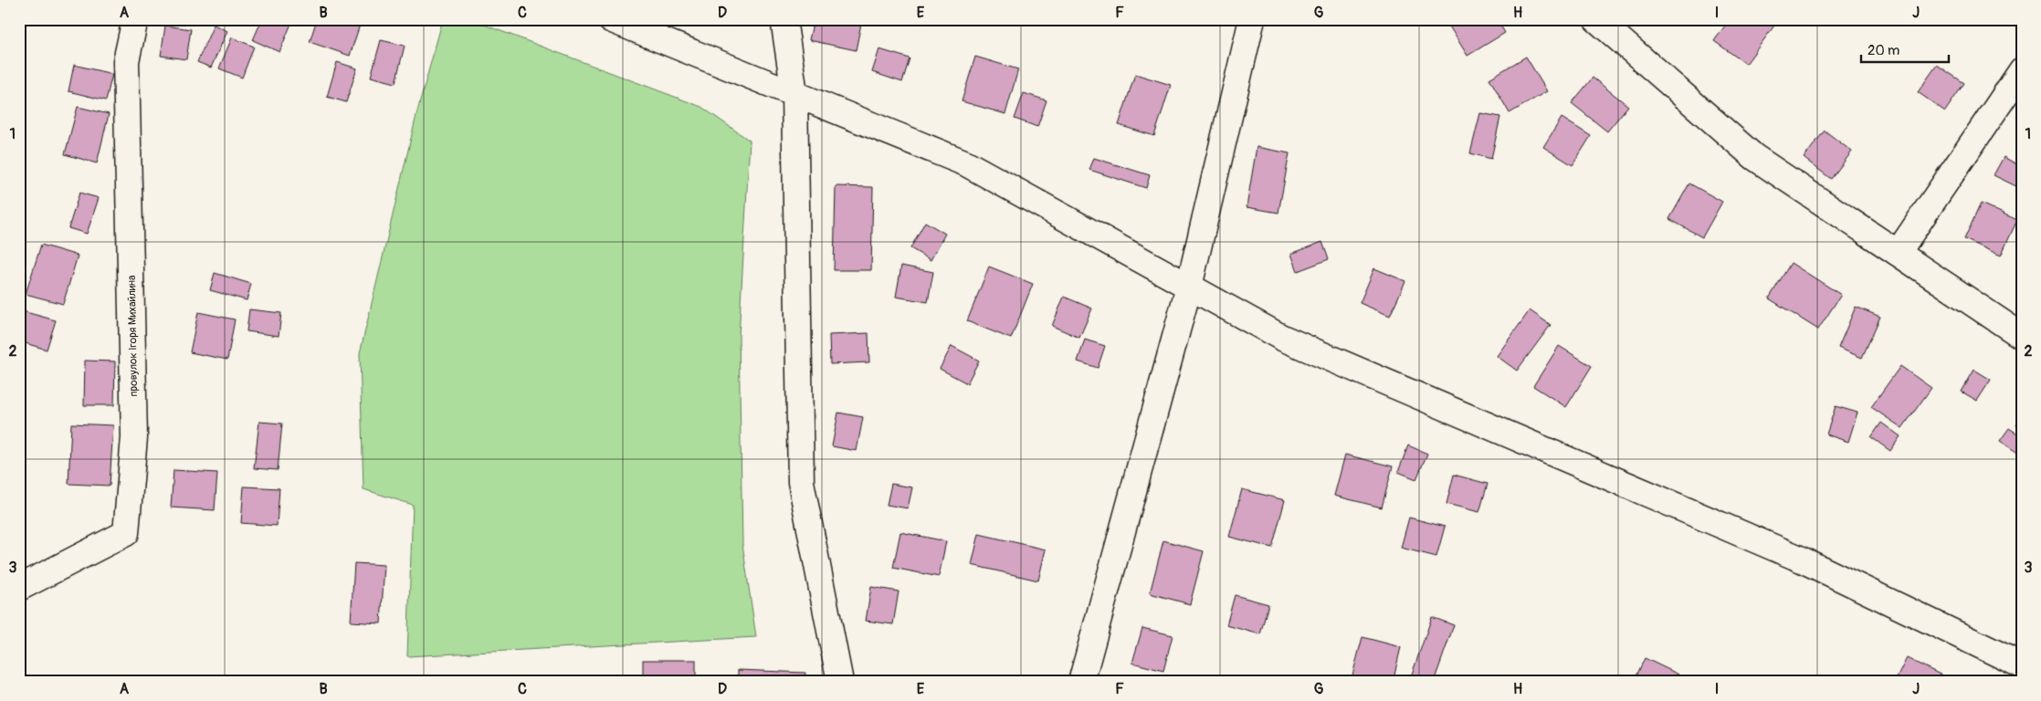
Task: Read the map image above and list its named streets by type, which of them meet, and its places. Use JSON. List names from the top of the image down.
{
  "streets": {
    "street": ["провулок Ігоря Михайлина"]
  },
  "scale_bar": "20 m",
  "grid": {
    "columns": [
      "A",
      "B",
      "C",
      "D",
      "E",
      "F",
      "G",
      "H",
      "I",
      "J"
    ],
    "rows": ["1", "2", "3"]
  }
}
